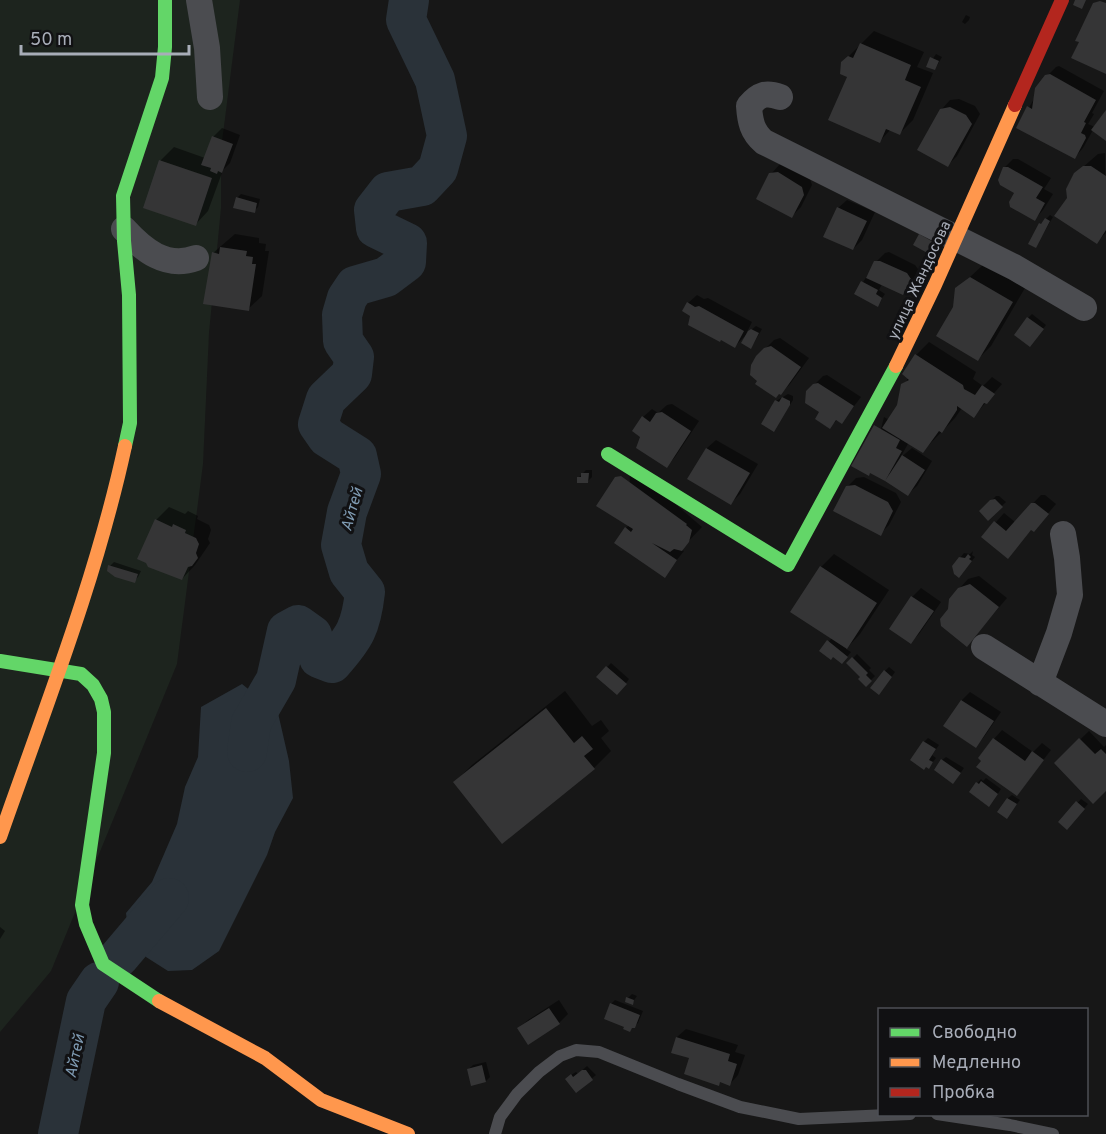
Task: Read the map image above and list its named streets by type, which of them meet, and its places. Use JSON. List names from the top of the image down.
{
  "streets": {
    "street": ["улица Жандосова"]
  },
  "water": ["Айтей"],
  "legend": ["Свободно", "Медленно", "Пробка"],
  "scale_bar": "50 m"
}
